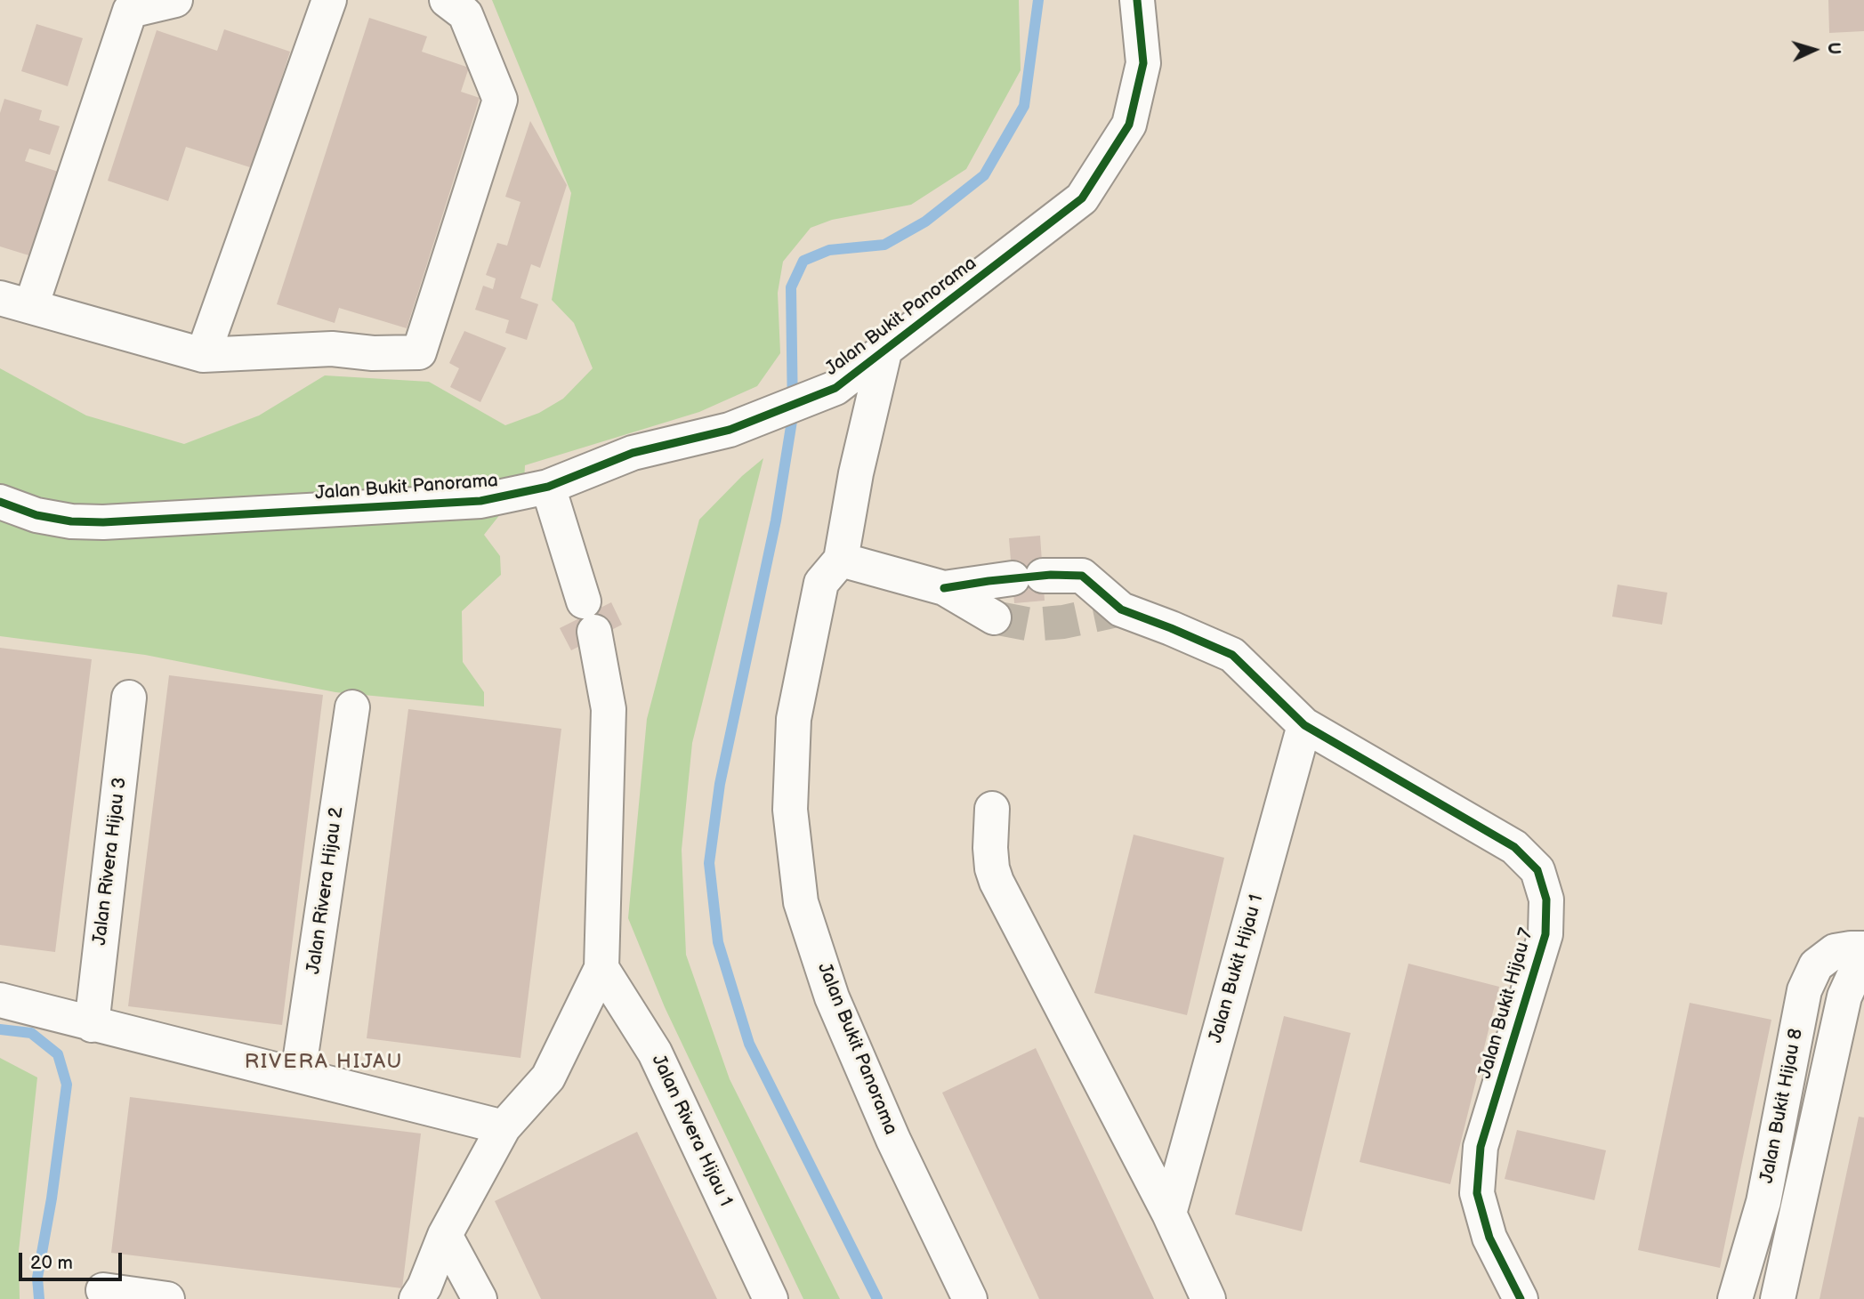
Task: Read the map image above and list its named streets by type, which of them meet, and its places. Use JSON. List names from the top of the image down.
{
  "streets": {
    "street": [
      "Jalan Bukit Panorama",
      "Jalan Rivera Hijau 3",
      "Jalan Rivera Hijau 2",
      "Jalan Bukit Hijau 1",
      "Jalan Bukit Hijau 7",
      "Jalan Bukit Hijau 8",
      "Jalan Rivera Hijau 1"
    ]
  },
  "crossings": [
    ["Jalan Bukit Hijau 1", "Jalan Bukit Hijau 7"]
  ],
  "districts": ["RIVERA HIJAU"],
  "scale_bar": "20 m",
  "north": "right"
}
